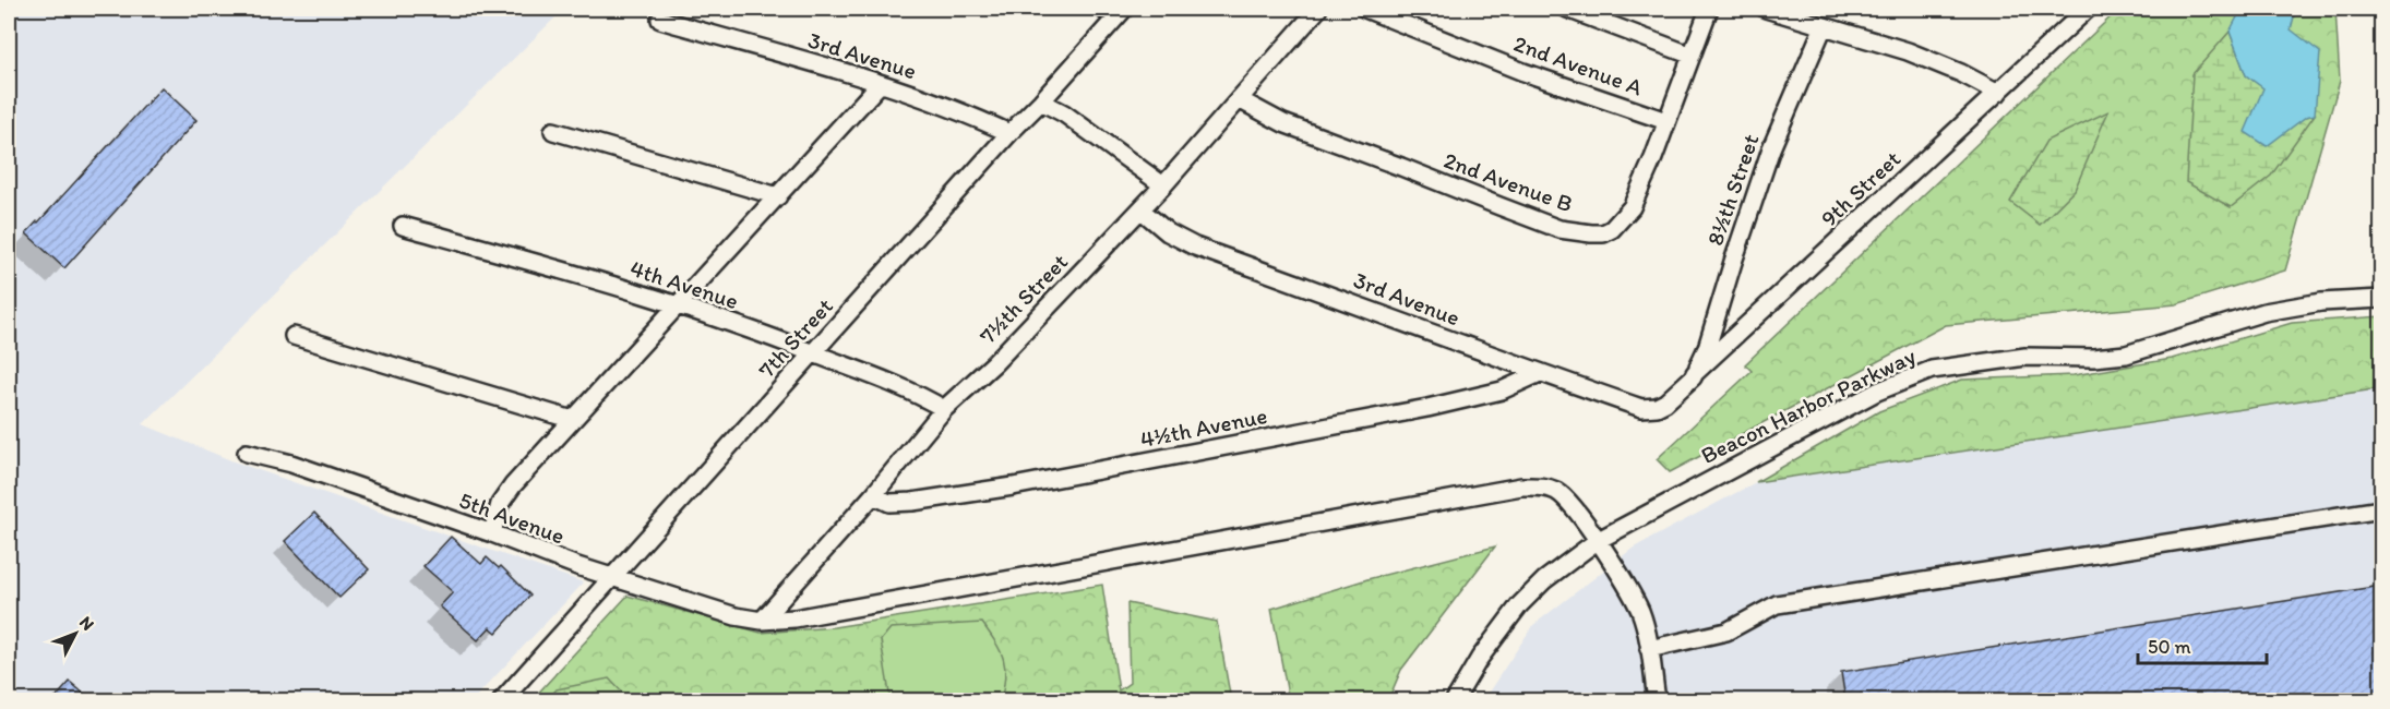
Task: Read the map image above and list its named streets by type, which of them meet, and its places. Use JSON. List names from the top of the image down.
{
  "streets": {
    "street": [
      "3rd Avenue",
      "2nd Avenue A",
      "2nd Avenue B",
      "9th Street",
      "8½th Street",
      "4th Avenue",
      "7½th Street",
      "7th Street",
      "Beacon Harbor Parkway",
      "4½th Avenue",
      "5th Avenue"
    ]
  },
  "crossings": [
    ["3rd Avenue", "9th Street"],
    ["3rd Avenue", "7½th Street"],
    ["3rd Avenue", "7th Street"],
    ["3rd Avenue", "4½th Avenue"],
    ["2nd Avenue A", "2nd Avenue B"],
    ["2nd Avenue B", "7½th Street"],
    ["9th Street", "8½th Street"],
    ["4th Avenue", "7½th Street"],
    ["4th Avenue", "7th Street"],
    ["7½th Street", "4½th Avenue"],
    ["7½th Street", "5th Avenue"],
    ["7th Street", "5th Avenue"],
    ["Beacon Harbor Parkway", "5th Avenue"]
  ],
  "scale_bar": "50 m",
  "north": "top right"
}
